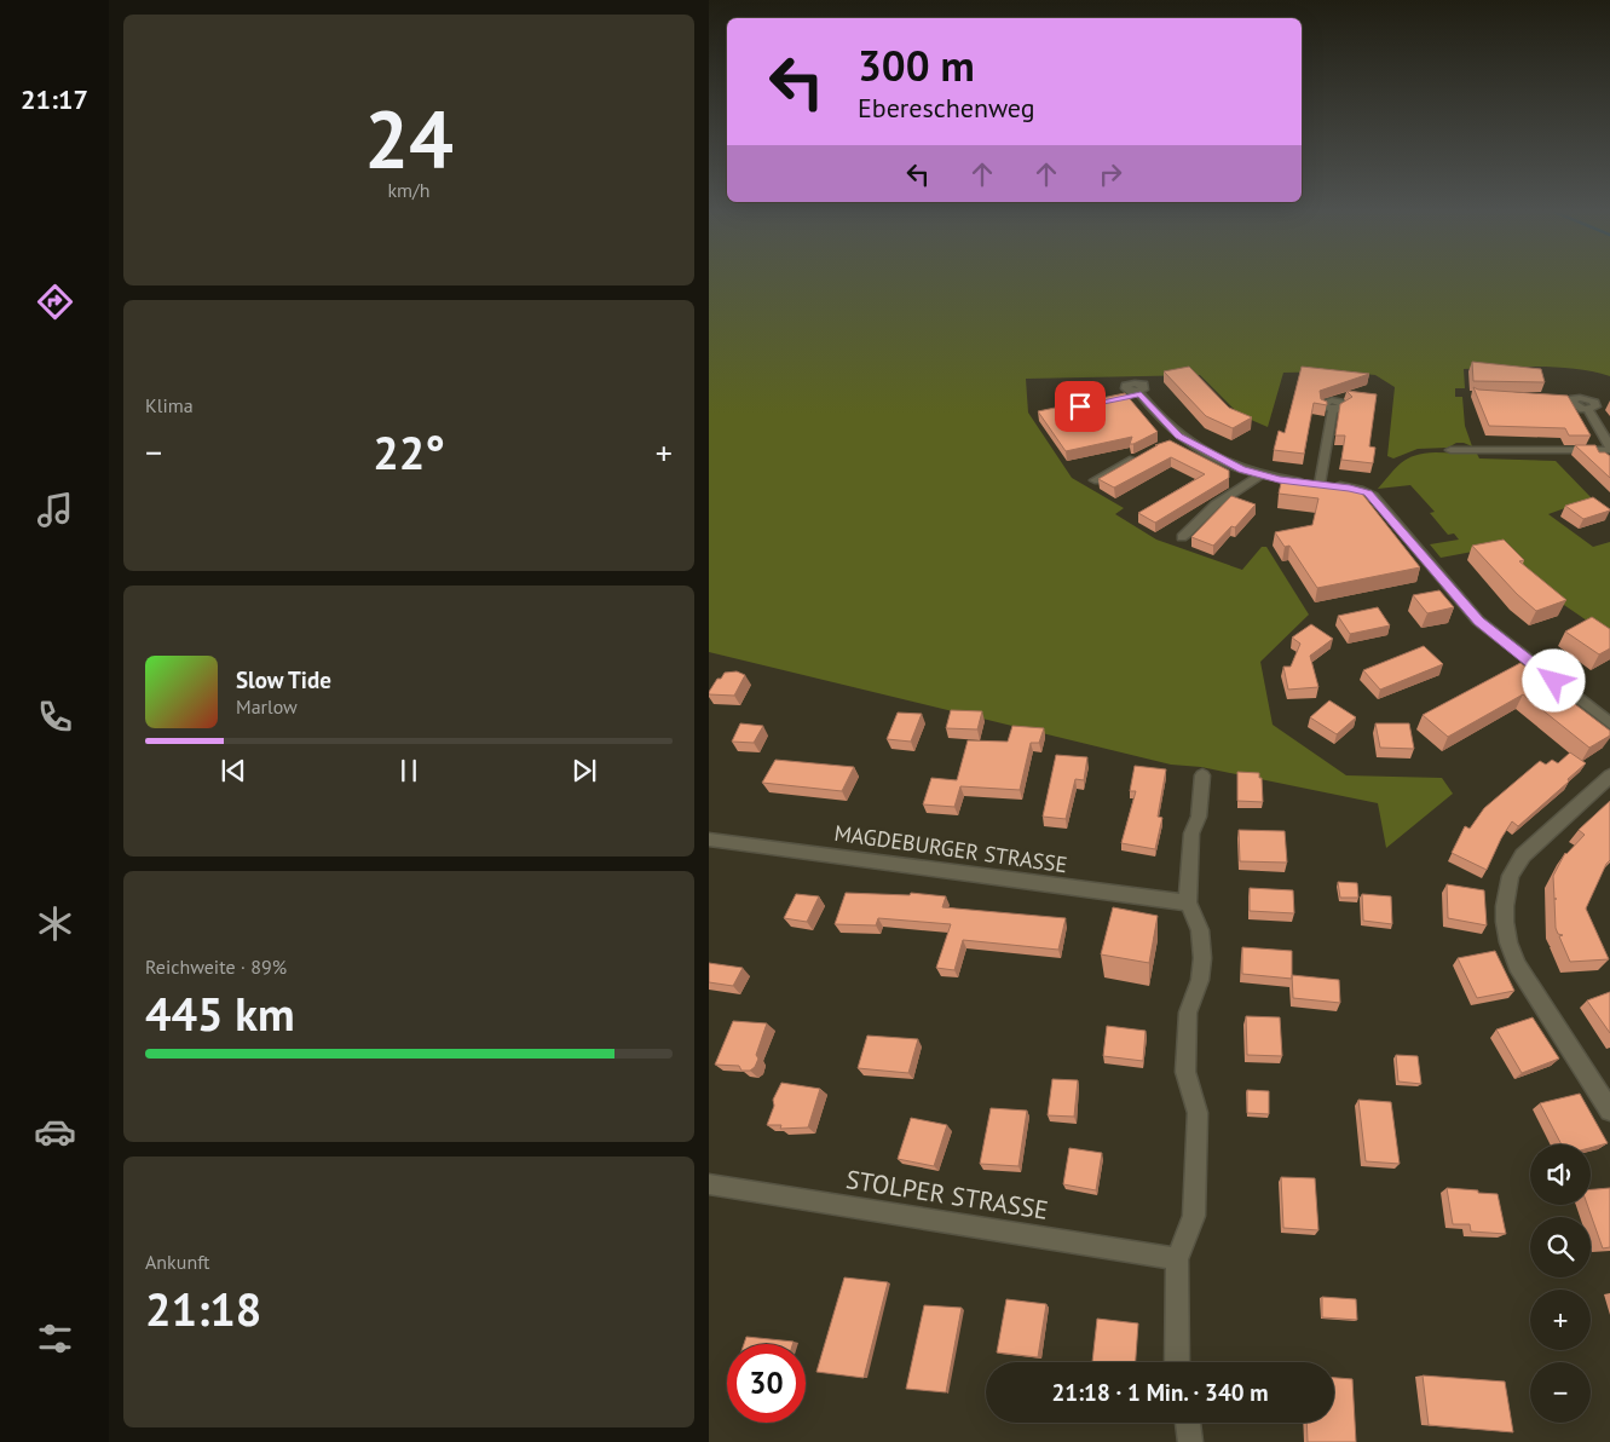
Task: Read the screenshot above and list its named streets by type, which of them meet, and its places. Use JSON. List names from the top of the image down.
{
  "streets": {
    "street": ["MAGDEBURGER STRASSE", "STOLPER STRASSE"]
  },
  "page": {
    "tabs": "21:17",
    "tile": [
      ["24", "km/h"],
      "Klima",
      ["Reichweite · 89%", "445 km"],
      ["Ankunft", "21:18"]
    ],
    "turn": ["300 m", "Ebereschenweg"],
    "heat": ["−", "22°", "+"],
    "song": ["Slow Tide", "Marlow"],
    "map_buttons": ["+", "−"],
    "limit": "30",
    "trip": "21:18 · 1 Min. · 340 m"
  }
}
